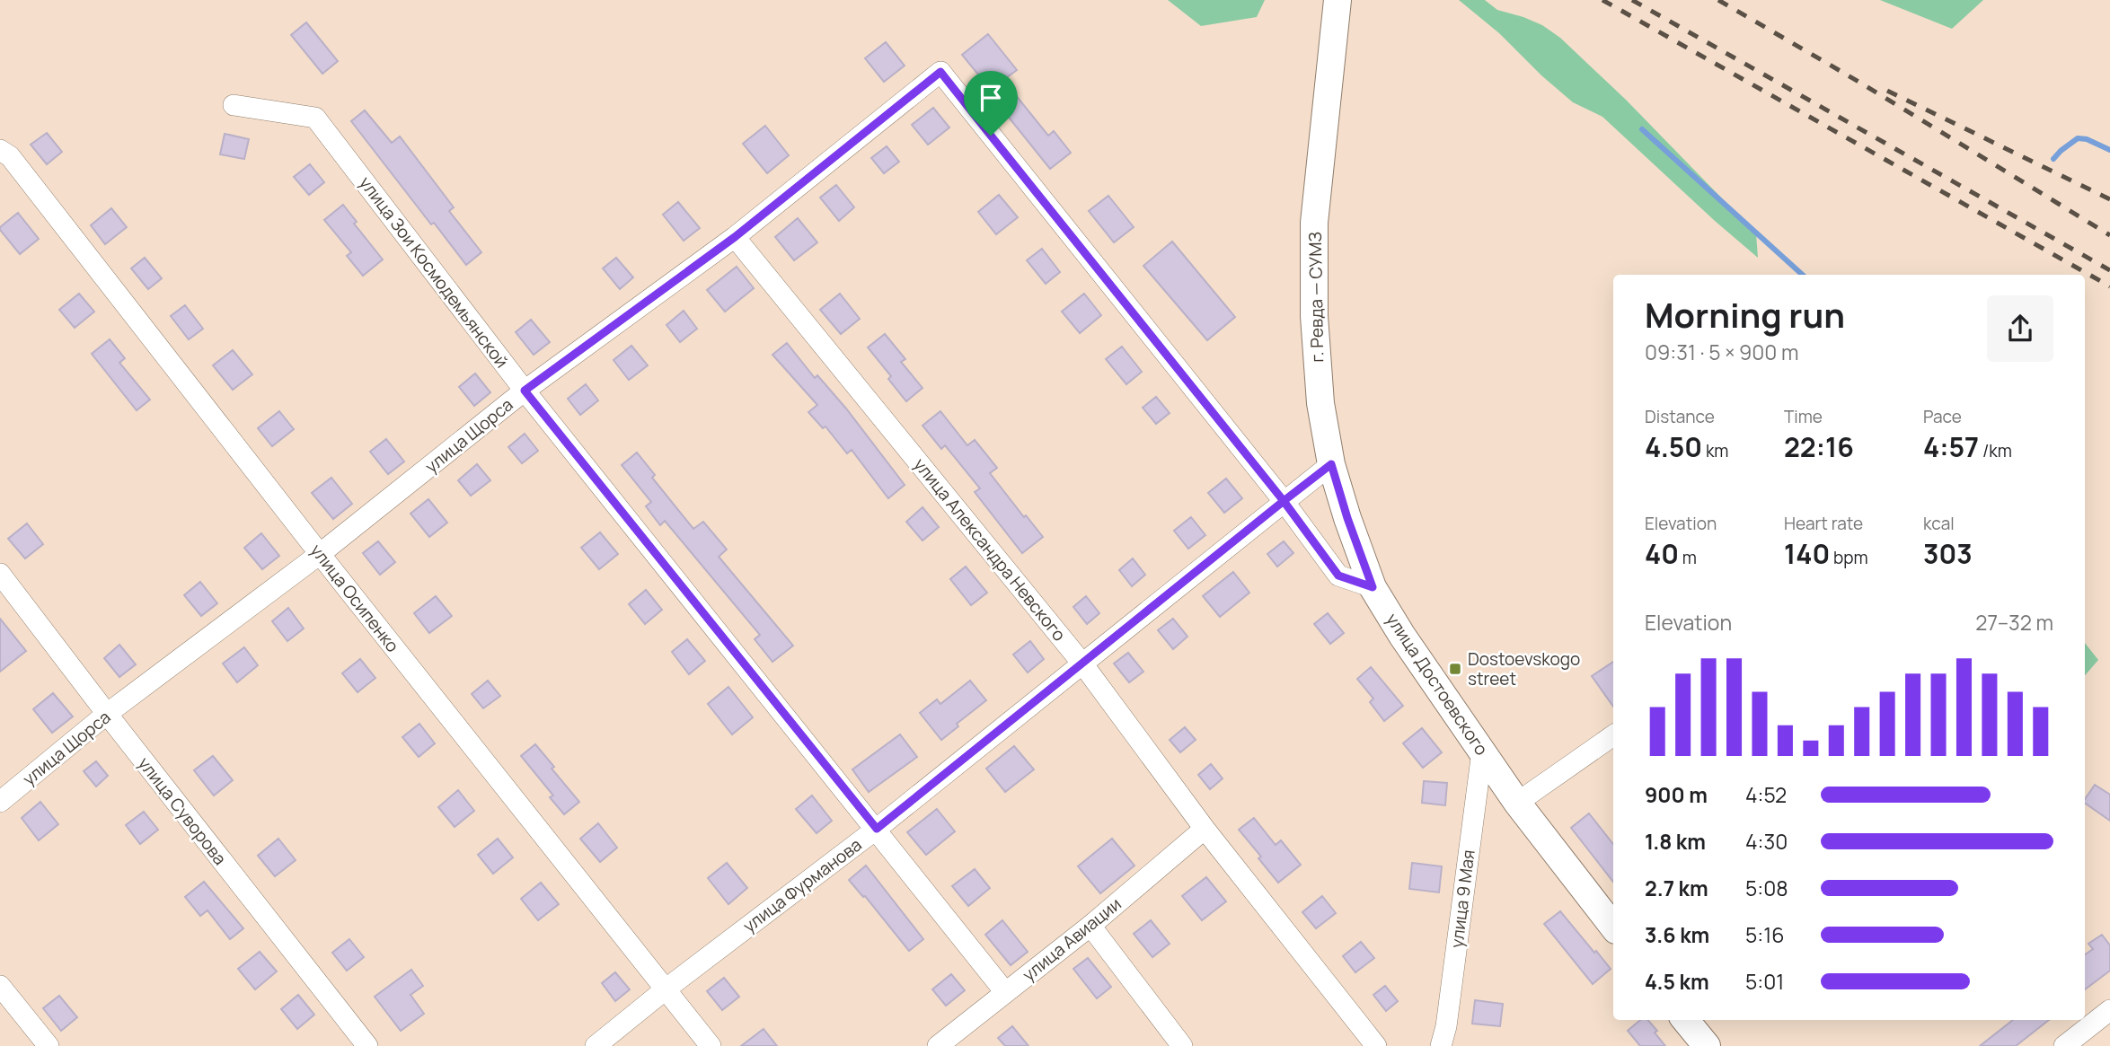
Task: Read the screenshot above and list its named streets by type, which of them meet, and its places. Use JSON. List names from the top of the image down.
{
  "streets": {
    "main road": ["г. Ревда — СУМЗ", "улица Достоевского"],
    "street": [
      "улица Зои Космодемьянской",
      "улица Щорса",
      "улица Александра Невского",
      "улица Осипенко",
      "улица Суворова",
      "улица Фурманова",
      "улица 9 Мая",
      "улица Авиации"
    ]
  },
  "crossings": [
    ["улица Зои Космодемьянской", "улица Щорса"],
    ["улица Зои Космодемьянской", "улица Фурманова"],
    ["улица Зои Космодемьянской", "улица Авиации"],
    ["г. Ревда — СУМЗ", "улица Достоевского"],
    ["г. Ревда — СУМЗ", "улица Фурманова"],
    ["улица Щорса", "улица Александра Невского"],
    ["улица Щорса", "улица Осипенко"],
    ["улица Щорса", "улица Суворова"],
    ["улица Щорса", "улица Фурманова"],
    ["улица Александра Невского", "улица Фурманова"],
    ["улица Александра Невского", "улица Авиации"],
    ["улица Осипенко", "улица Фурманова"],
    ["улица Достоевского", "улица 9 Мая"]
  ],
  "places": {
    "transit": ["Dostoevskogo street"]
  },
  "page": {
    "heading": ["Morning run", "09:31 · 5 × 900 m"],
    "stats": [
      ["Distance", "4.50 km"],
      ["Time", "22:16"],
      ["Pace", "4:57 /km"],
      ["Elevation", "40 m"],
      ["Heart rate", "140 bpm"],
      ["kcal", "303"]
    ],
    "chart": ["Elevation", "27–32 m"],
    "list": [
      {
        "name": "900 m",
        "note": "4:52"
      },
      {
        "name": "1.8 km",
        "note": "4:30"
      },
      {
        "name": "2.7 km",
        "note": "5:08"
      },
      {
        "name": "3.6 km",
        "note": "5:16"
      },
      {
        "name": "4.5 km",
        "note": "5:01"
      }
    ]
  }
}
